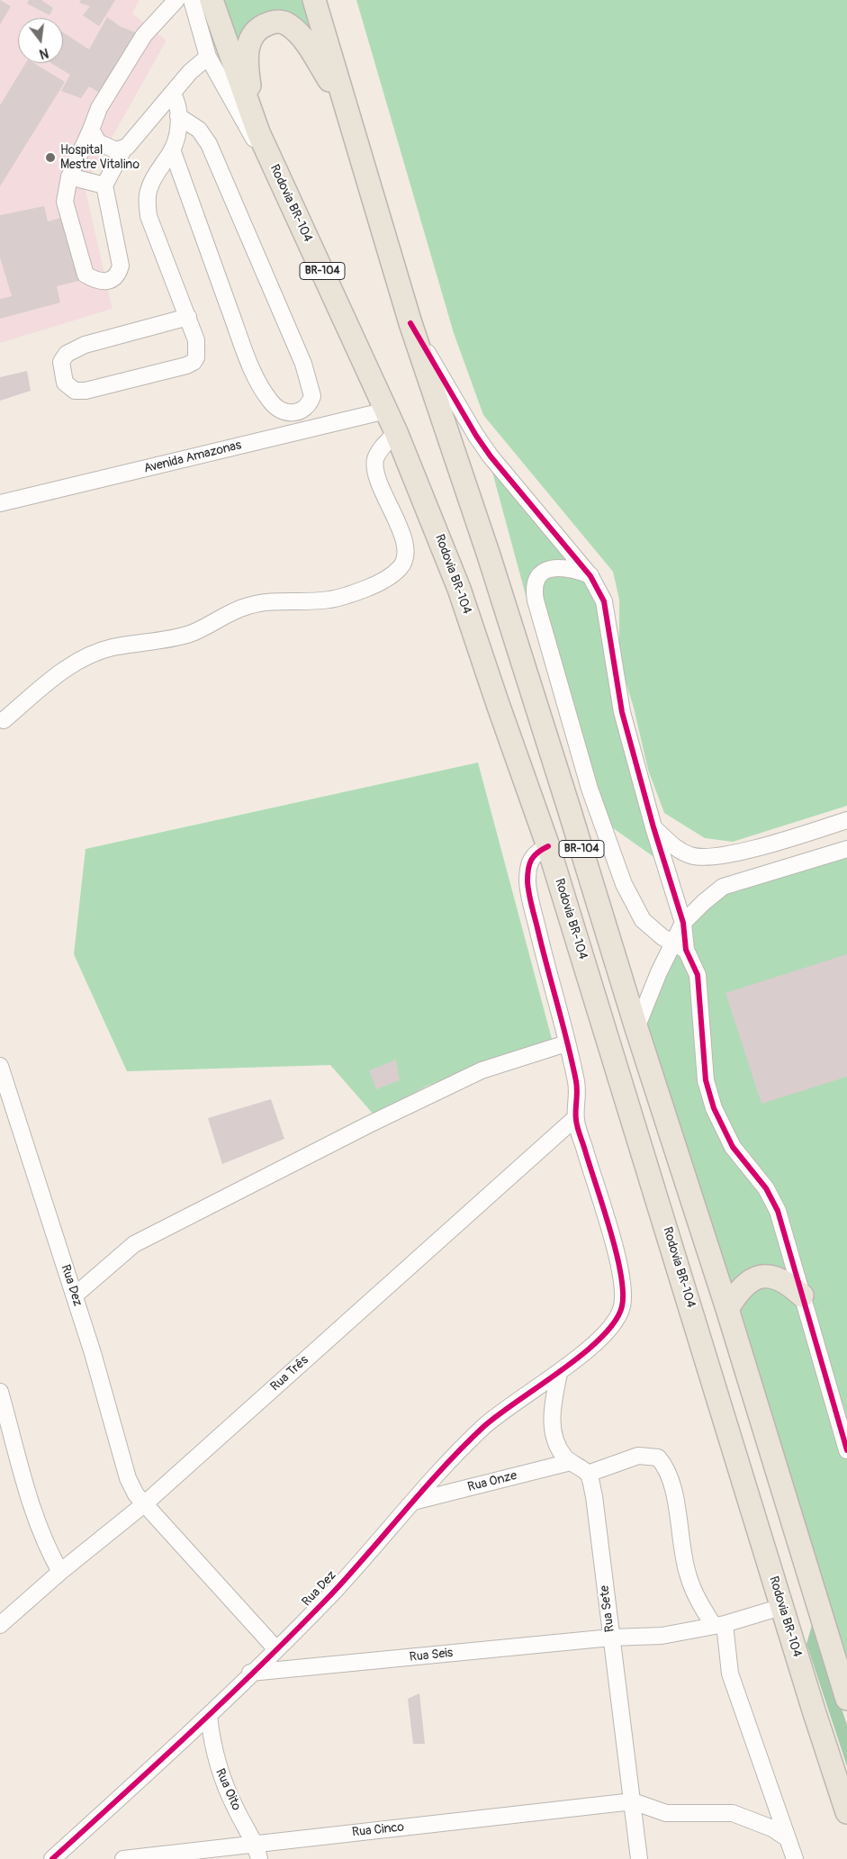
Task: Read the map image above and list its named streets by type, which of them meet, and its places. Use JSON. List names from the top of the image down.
{
  "streets": {
    "highway": ["Rodovia BR-104", "BR-104"],
    "street": [
      "Avenida Amazonas",
      "Rua Dez",
      "Rua Três",
      "Rua Onze",
      "Rua Sete",
      "Rua Seis",
      "Rua Oito",
      "Rua Cinco"
    ]
  },
  "crossings": [
    ["Rodovia BR-104", "Avenida Amazonas"],
    ["Rodovia BR-104", "Rua Dez"],
    ["Rodovia BR-104", "Rua Seis"],
    ["Rua Dez", "Rua Três"],
    ["Rua Dez", "Rua Onze"],
    ["Rua Dez", "Rua Seis"],
    ["Rua Dez", "Rua Oito"],
    ["Rua Sete", "Rua Seis"],
    ["Rua Sete", "Rua Cinco"],
    ["Rua Oito", "Rua Cinco"]
  ],
  "places": ["Hospital Mestre Vitalino"],
  "north": "bottom"
}
